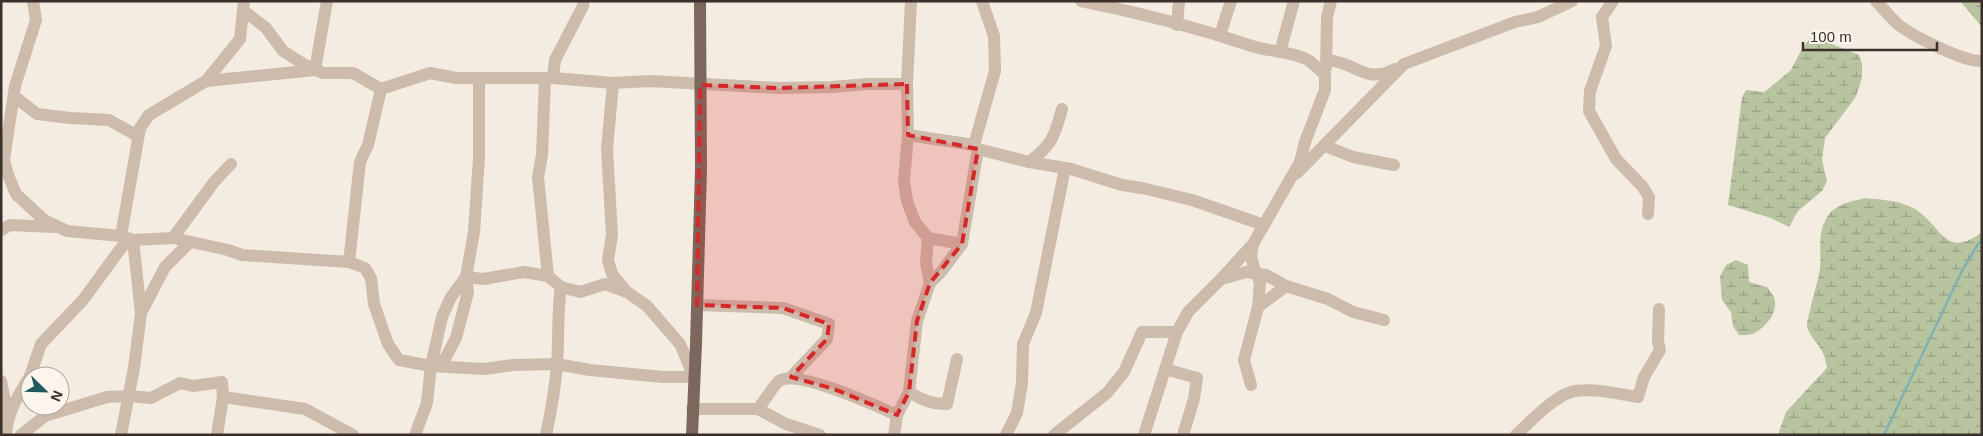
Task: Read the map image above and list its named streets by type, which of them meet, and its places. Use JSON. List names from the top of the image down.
{
  "scale_bar": "100 m",
  "north": "bottom right"
}
